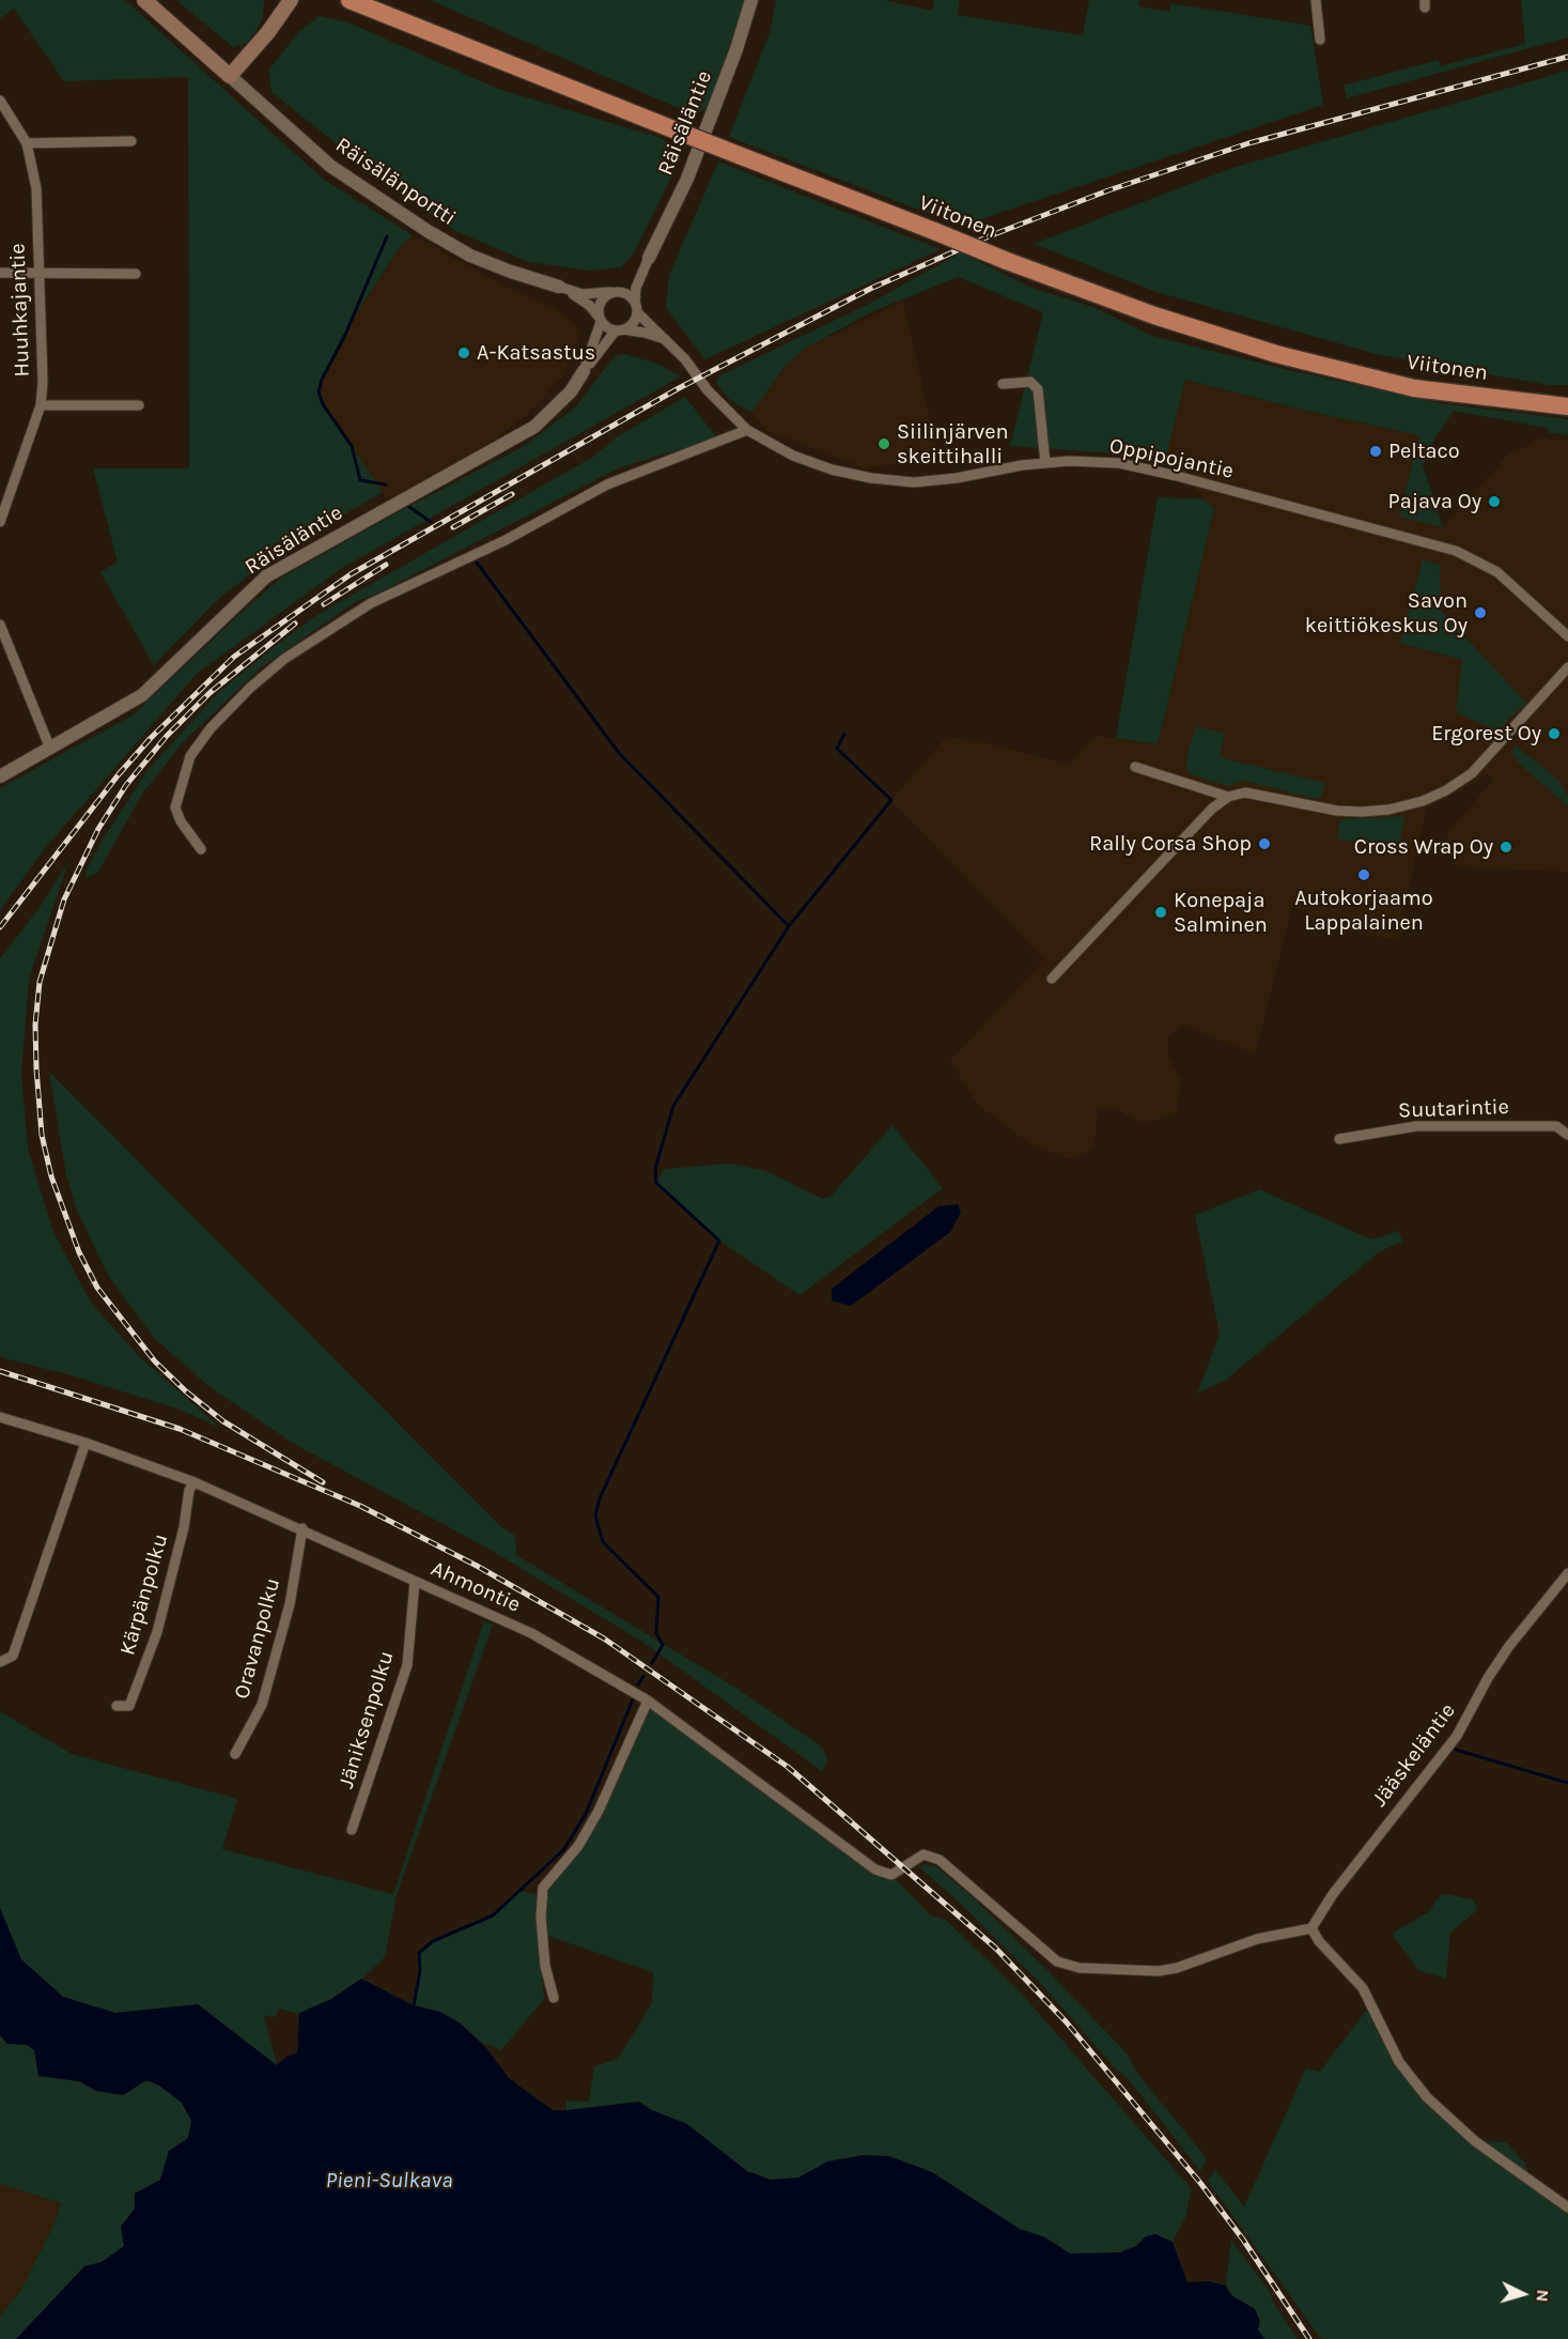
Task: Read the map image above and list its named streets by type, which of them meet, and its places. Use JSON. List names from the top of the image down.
{
  "streets": {
    "highway": ["Viitonen"],
    "street": [
      "Räisäläntie",
      "Räisälänportti",
      "Huuhkajantie",
      "Oppipojantie",
      "Suutarintie",
      "Ahmontie",
      "Kärpänpolku",
      "Oravanpolku",
      "Jäniksenpolku",
      "Jääskeläntie"
    ]
  },
  "crossings": [
    ["Ahmontie", "Kärpänpolku"],
    ["Ahmontie", "Oravanpolku"],
    ["Ahmontie", "Jäniksenpolku"],
    ["Ahmontie", "Jääskeläntie"]
  ],
  "water": ["Pieni-Sulkava"],
  "places": [
    "A-Katsastus",
    "Siilinjärven skeittihalli",
    "Peltaco",
    "Pajava Oy",
    "Savon keittiökeskus Oy",
    "Ergorest Oy",
    "Rally Corsa Shop",
    "Cross Wrap Oy",
    "Autokorjaamo Lappalainen",
    "Konepaja Salminen"
  ],
  "north": "right"
}
